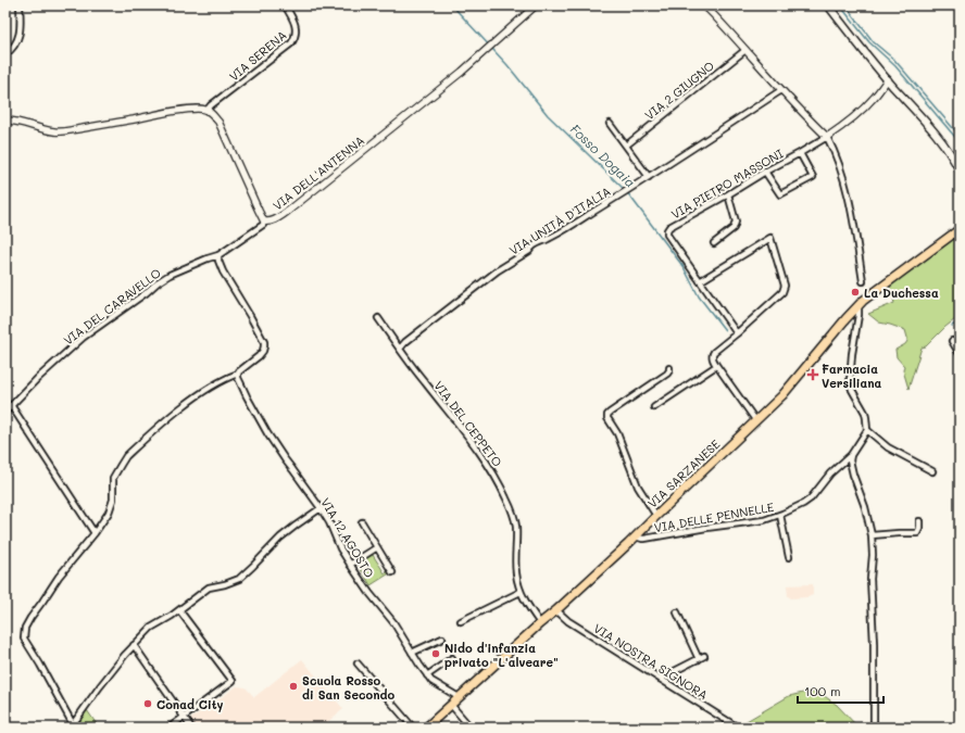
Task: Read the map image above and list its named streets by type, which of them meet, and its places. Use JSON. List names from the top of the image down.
{
  "streets": {
    "main road": ["VIA SARZANESE"],
    "street": [
      "VIA SERENA",
      "VIA 2 GIUGNO",
      "VIA DELL'ANTENNA",
      "VIA PIETRO MASSONI",
      "VIA UNITÀ D'ITALIA",
      "VIA DEL CARAVELLO",
      "VIA DEL CEPPETO",
      "VIA DELLE PENNELLE",
      "VIA 12 AGOSTO",
      "VIA NOSTRA SIGNORA"
    ]
  },
  "crossings": [
    ["VIA SERENA", "VIA DELL'ANTENNA"],
    ["VIA DELL'ANTENNA", "VIA DEL CARAVELLO"],
    ["VIA UNITÀ D'ITALIA", "VIA DEL CEPPETO"],
    ["VIA DEL CEPPETO", "VIA SARZANESE"],
    ["VIA SARZANESE", "VIA DELLE PENNELLE"],
    ["VIA SARZANESE", "VIA 12 AGOSTO"],
    ["VIA SARZANESE", "VIA NOSTRA SIGNORA"]
  ],
  "water": ["Fosso Dogaia"],
  "places": {
    "other": [
      "La Duchessa",
      "Nido d'infanzia privato \"L'alveare\"",
      "Scuola Rosso di San Secondo",
      "Conad City"
    ],
    "health": ["Farmacia Versiliana"]
  },
  "scale_bar": "100 m"
}
